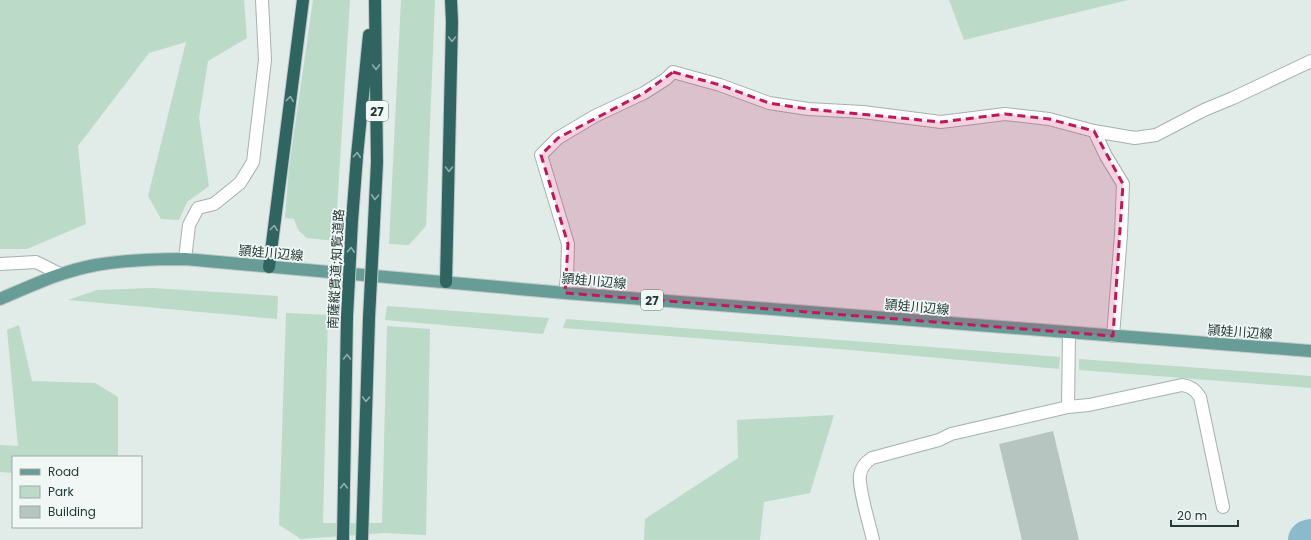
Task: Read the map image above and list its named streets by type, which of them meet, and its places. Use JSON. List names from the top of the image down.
{
  "streets": {
    "highway": ["27", "南薩縦貫道;知覧道路"],
    "main road": ["頴娃川辺線"]
  },
  "legend": ["Road", "Park", "Building"],
  "scale_bar": "20 m"
}
